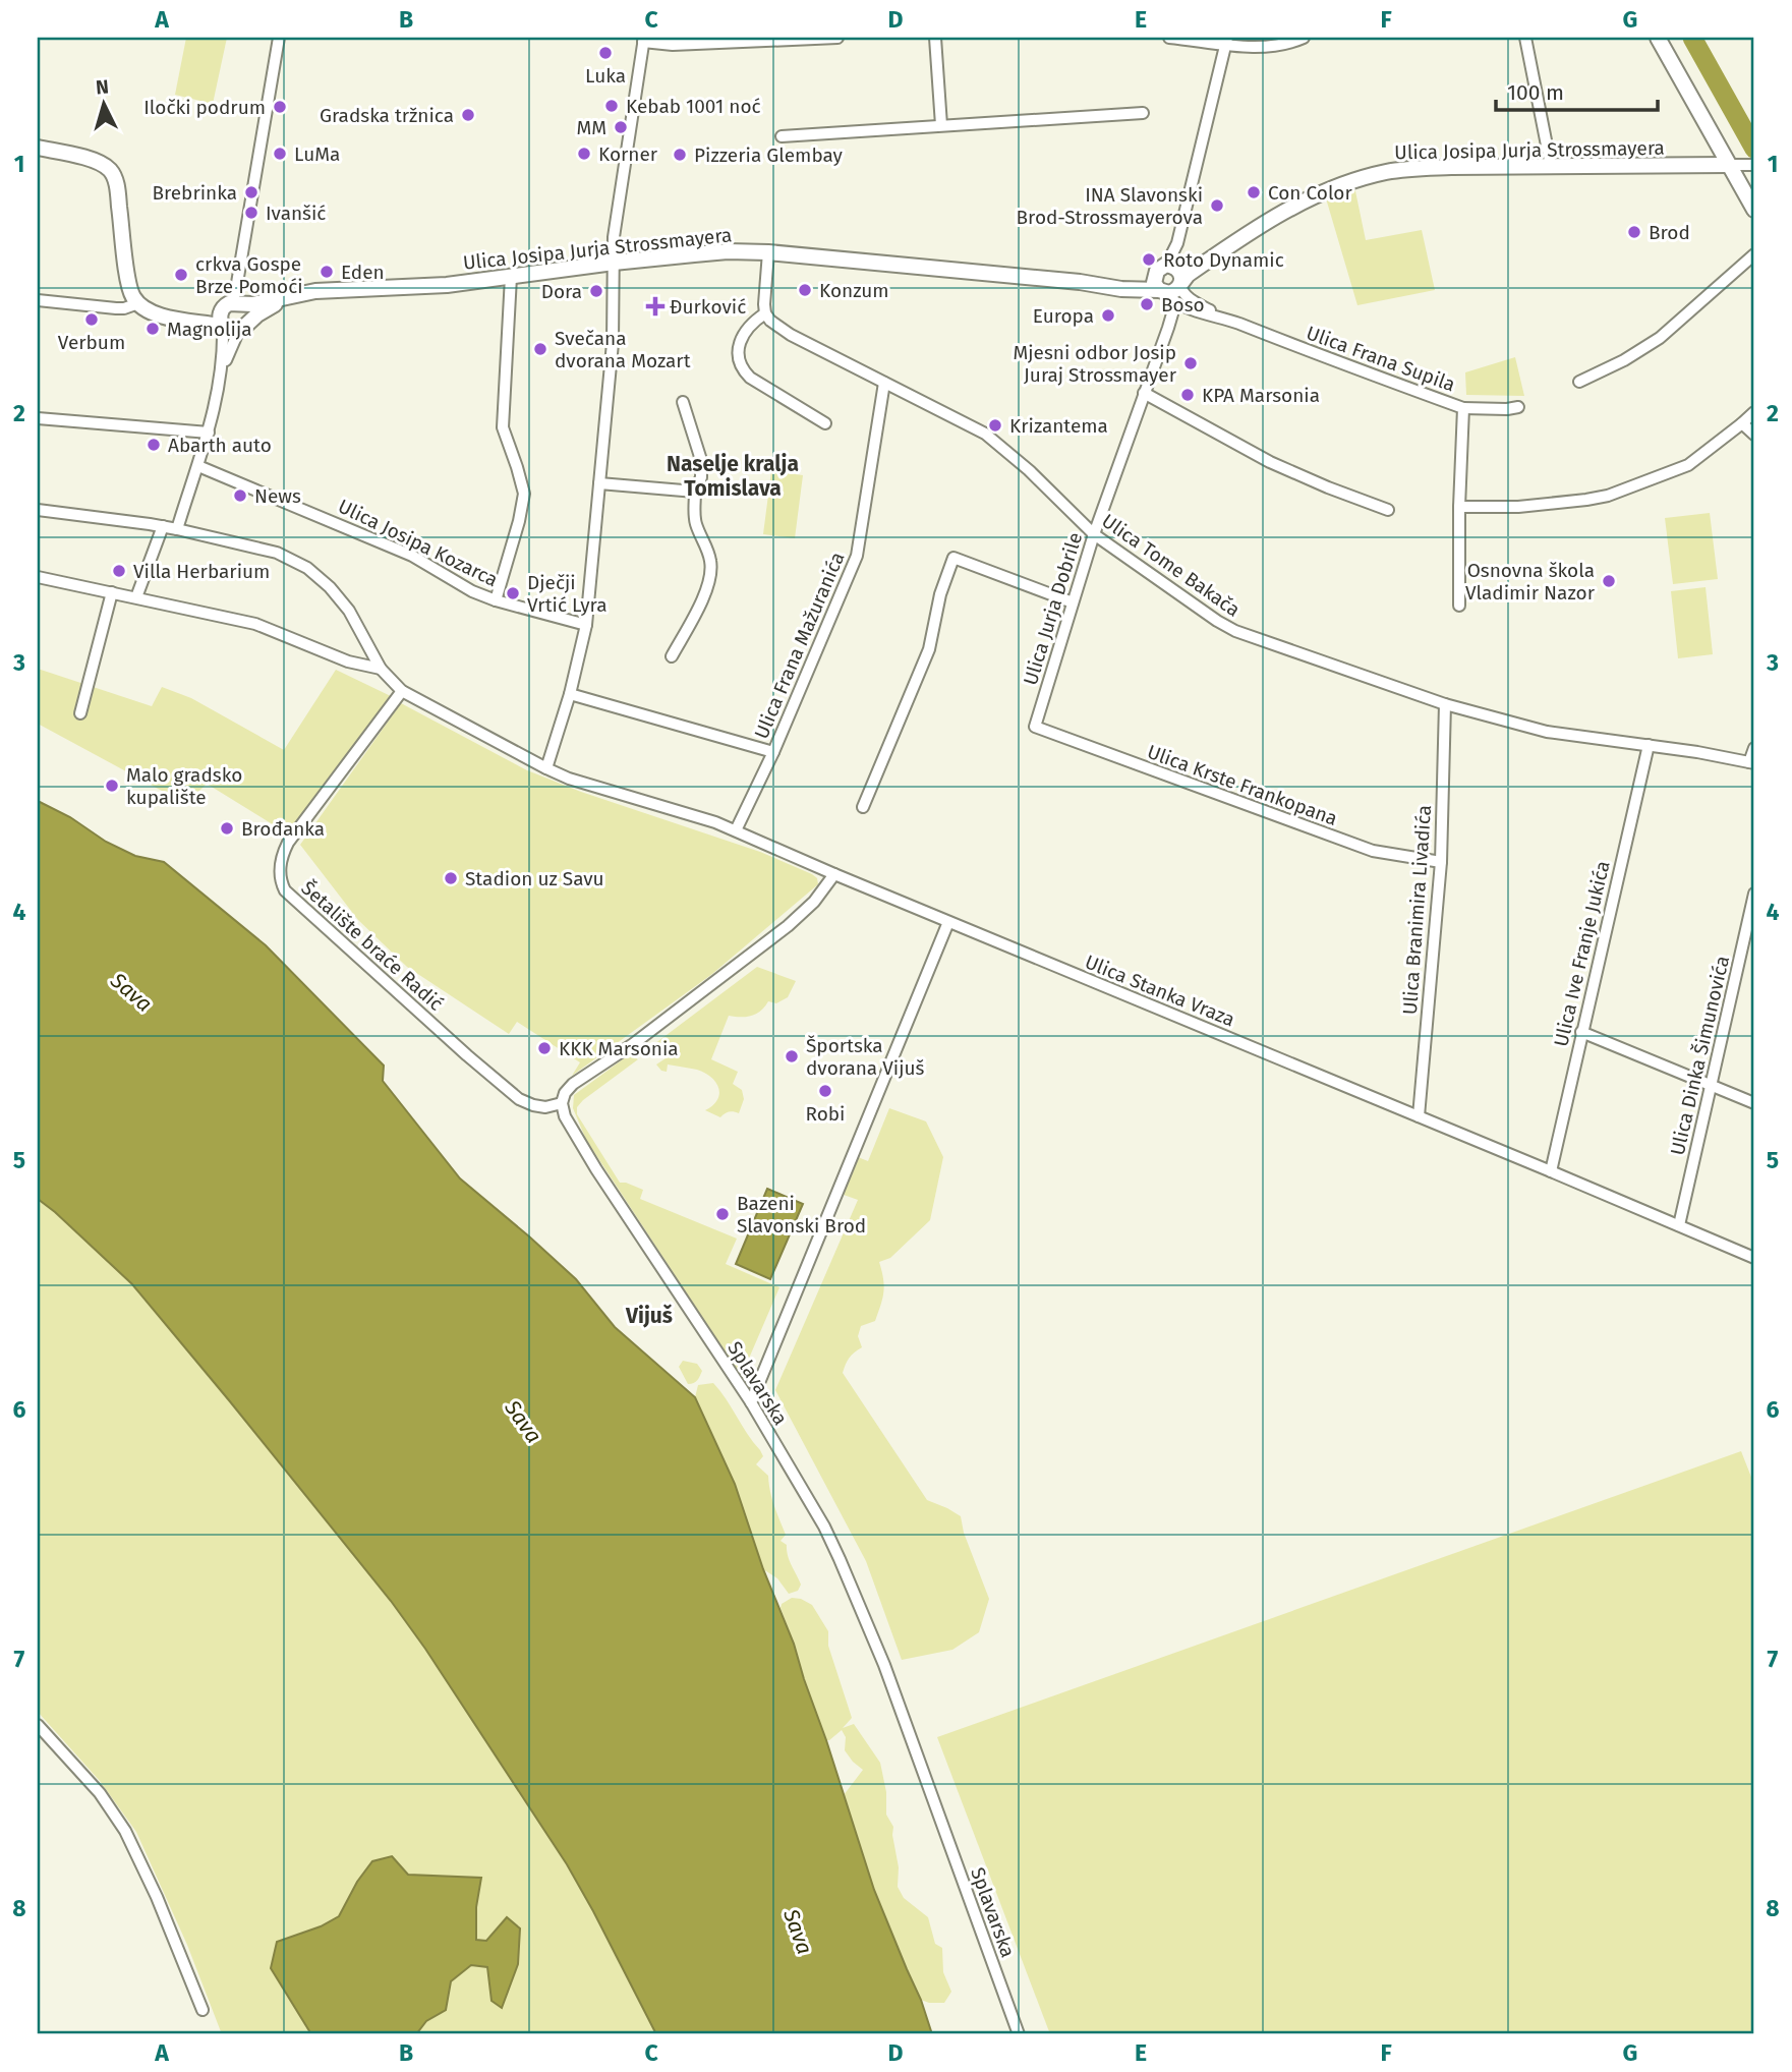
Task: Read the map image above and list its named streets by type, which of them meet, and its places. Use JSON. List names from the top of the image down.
{
  "streets": {
    "main road": ["Ulica Josipa Jurja Strossmayera"],
    "street": [
      "Ulica Frana Supila",
      "Ulica Josipa Kozarca",
      "Ulica Tome Bakača",
      "Ulica Jurja Dobrile",
      "Ulica Frana Mažuranića",
      "Ulica Krste Frankopana",
      "Ulica Branimira Livadića",
      "Šetalište braće Radić",
      "Ulica Ive Franje Jukića",
      "Ulica Stanka Vraza",
      "Ulica Dinka Šimunovića",
      "Splavarska"
    ]
  },
  "crossings": [
    ["Ulica Josipa Jurja Strossmayera", "Ulica Frana Supila"],
    ["Ulica Josipa Jurja Strossmayera", "Ulica Jurja Dobrile"],
    ["Ulica Frana Supila", "Ulica Jurja Dobrile"],
    ["Ulica Tome Bakača", "Ulica Jurja Dobrile"],
    ["Ulica Tome Bakača", "Ulica Frana Mažuranića"],
    ["Ulica Tome Bakača", "Ulica Branimira Livadića"],
    ["Ulica Tome Bakača", "Ulica Ive Franje Jukića"],
    ["Ulica Jurja Dobrile", "Ulica Krste Frankopana"],
    ["Ulica Frana Mažuranića", "Ulica Stanka Vraza"],
    ["Ulica Krste Frankopana", "Ulica Branimira Livadića"],
    ["Ulica Branimira Livadića", "Ulica Stanka Vraza"],
    ["Šetalište braće Radić", "Ulica Stanka Vraza"],
    ["Šetalište braće Radić", "Splavarska"],
    ["Ulica Ive Franje Jukića", "Ulica Stanka Vraza"],
    ["Ulica Stanka Vraza", "Ulica Dinka Šimunovića"]
  ],
  "districts": ["Naselje kralja Tomislava", "Vijuš"],
  "water": ["Sava"],
  "places": {
    "other": [
      "Luka",
      "Kebab 1001 noć",
      "Iločki podrum",
      "Gradska tržnica",
      "MM",
      "LuMa",
      "Korner",
      "Pizzeria Glembay",
      "Brebrinka",
      "Con Color",
      "INA Slavonski Brod-Strossmayerova",
      "Ivanšić",
      "Brod",
      "Roto Dynamic",
      "Eden",
      "crkva Gospe Brze Pomoći",
      "Konzum",
      "Dora",
      "Boso",
      "Europa",
      "Verbum",
      "Magnolija",
      "Svečana dvorana Mozart",
      "Mjesni odbor Josip Juraj Strossmayer",
      "KPA Marsonia",
      "Krizantema",
      "Abarth auto",
      "News",
      "Villa Herbarium",
      "Osnovna škola Vladimir Nazor",
      "Dječji Vrtić Lyra",
      "Malo gradsko kupalište",
      "Brođanka",
      "Stadion uz Savu",
      "KKK Marsonia",
      "Športska dvorana Vijuš",
      "Robi",
      "Bazeni Slavonski Brod"
    ],
    "health": ["Đurković"]
  },
  "scale_bar": "100 m",
  "north": "top",
  "grid": {
    "columns": [
      "A",
      "B",
      "C",
      "D",
      "E",
      "F",
      "G"
    ],
    "rows": [
      "1",
      "2",
      "3",
      "4",
      "5",
      "6",
      "7",
      "8"
    ]
  }
}
